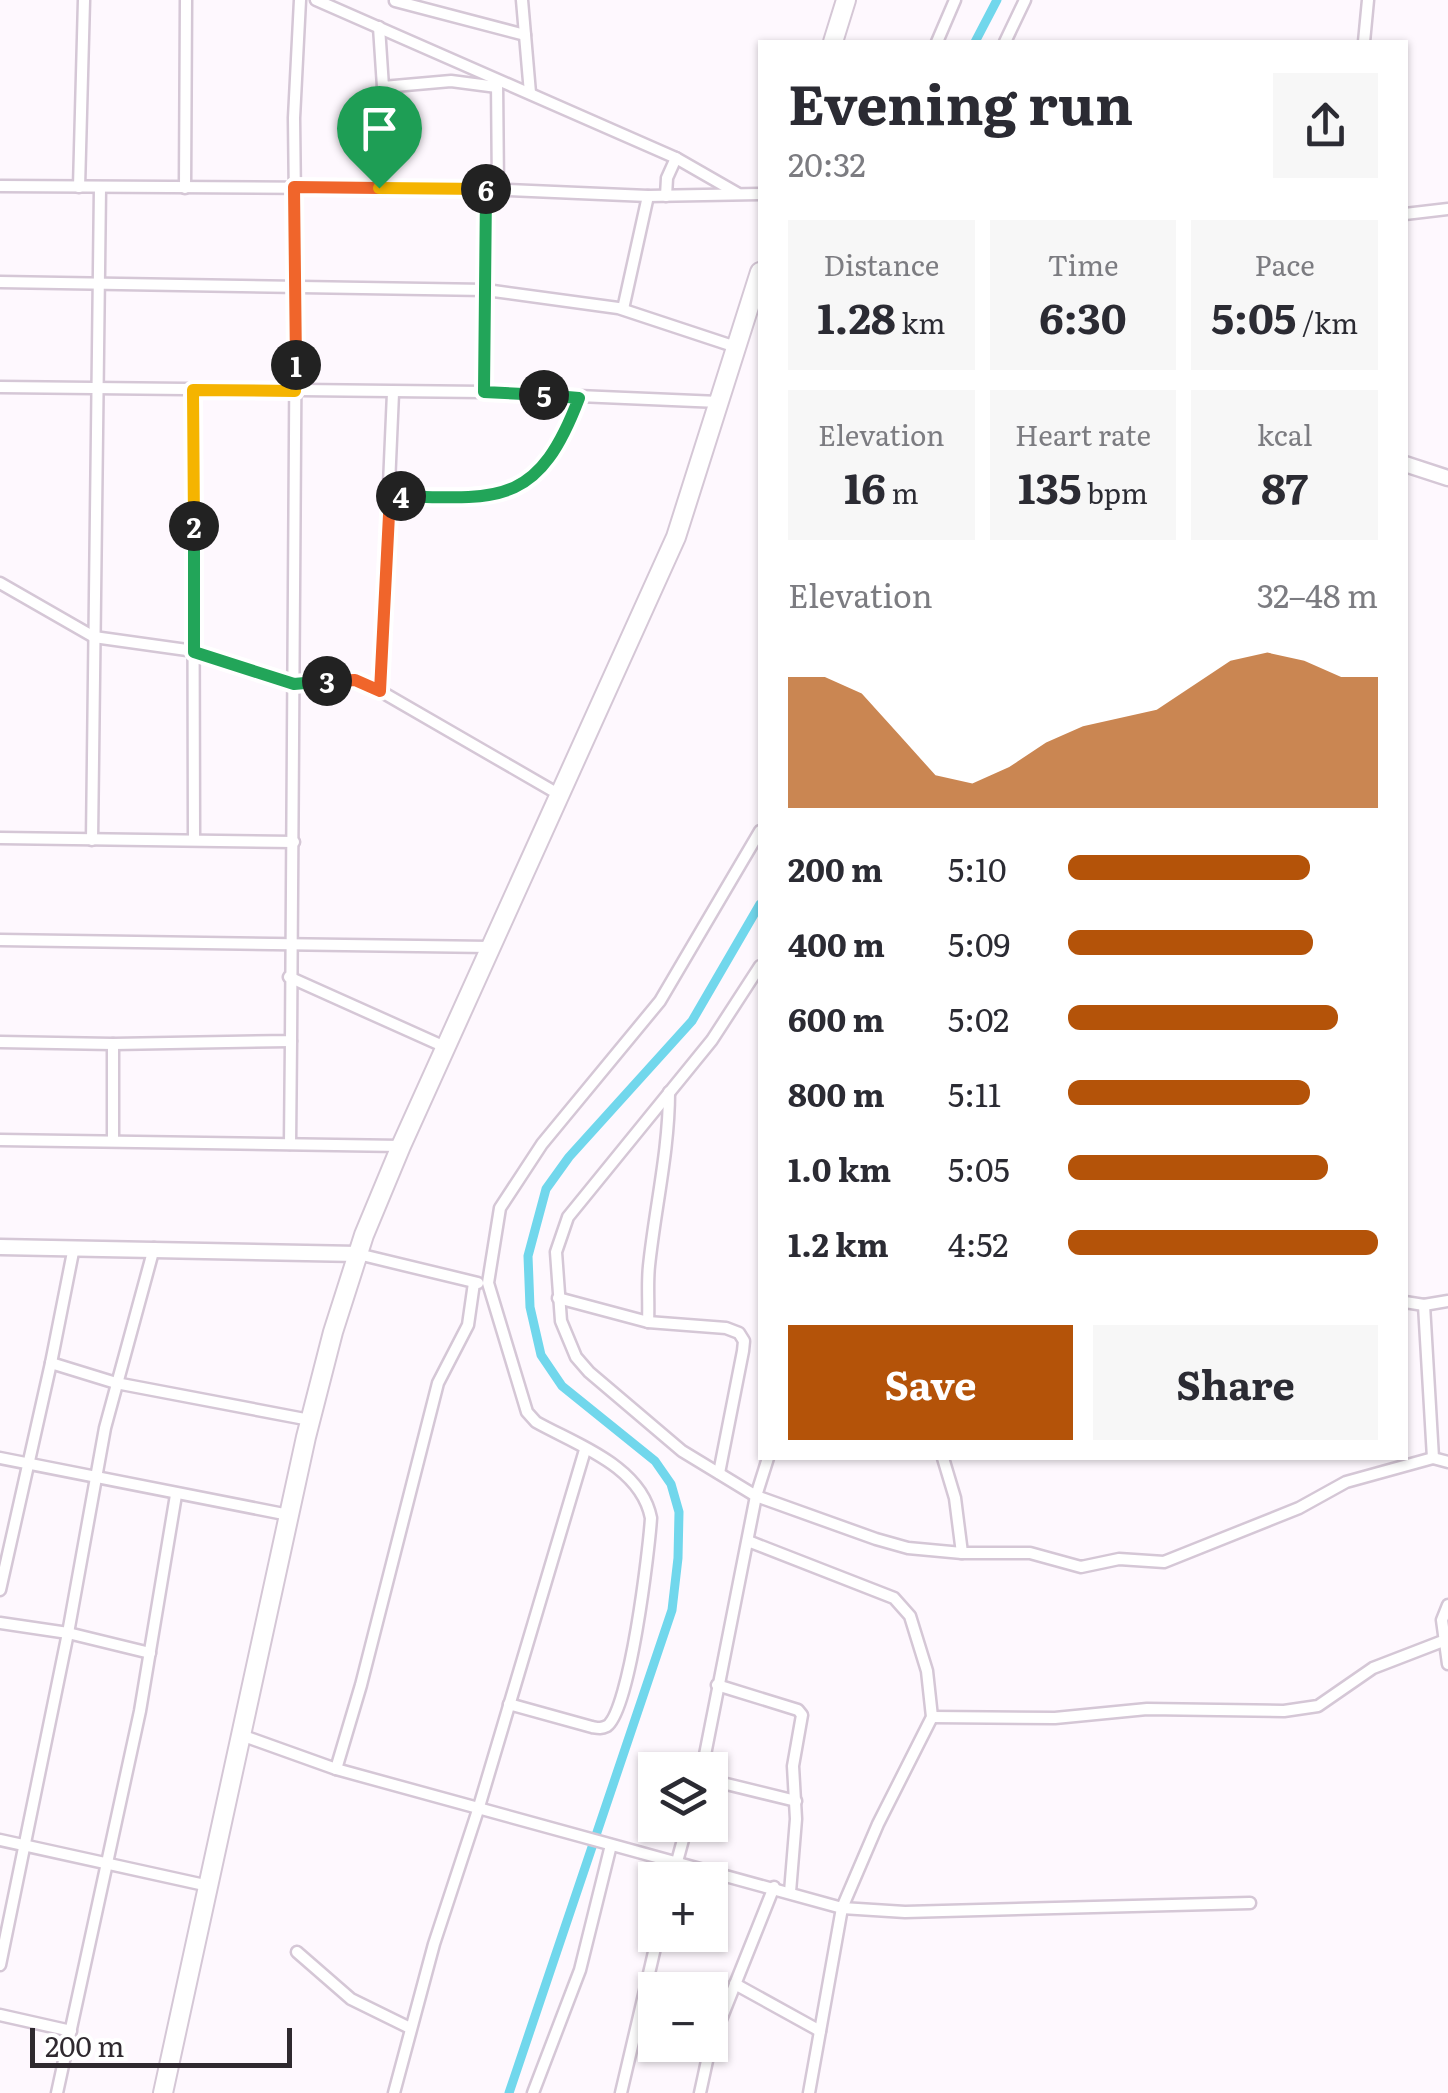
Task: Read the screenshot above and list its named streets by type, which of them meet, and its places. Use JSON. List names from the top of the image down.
{
  "scale_bar": "200 m",
  "page": {
    "heading": ["Evening run", "20:32"],
    "pins": [
      "6",
      "1",
      "5",
      "4",
      "2",
      "3"
    ],
    "stats": [
      ["Distance", "1.28 km"],
      ["Time", "6:30"],
      ["Pace", "5:05 /km"],
      ["Elevation", "16 m"],
      ["Heart rate", "135 bpm"],
      ["kcal", "87"]
    ],
    "chart": ["Elevation", "32–48 m"],
    "list": [
      {
        "name": "200 m",
        "note": "5:10"
      },
      {
        "name": "400 m",
        "note": "5:09"
      },
      {
        "name": "600 m",
        "note": "5:02"
      },
      {
        "name": "800 m",
        "note": "5:11"
      },
      {
        "name": "1.0 km",
        "note": "5:05"
      },
      {
        "name": "1.2 km",
        "note": "4:52"
      }
    ],
    "buttons": ["Save", "Share"],
    "map_buttons": ["+", "−"],
    "scale": "200 m"
  }
}
